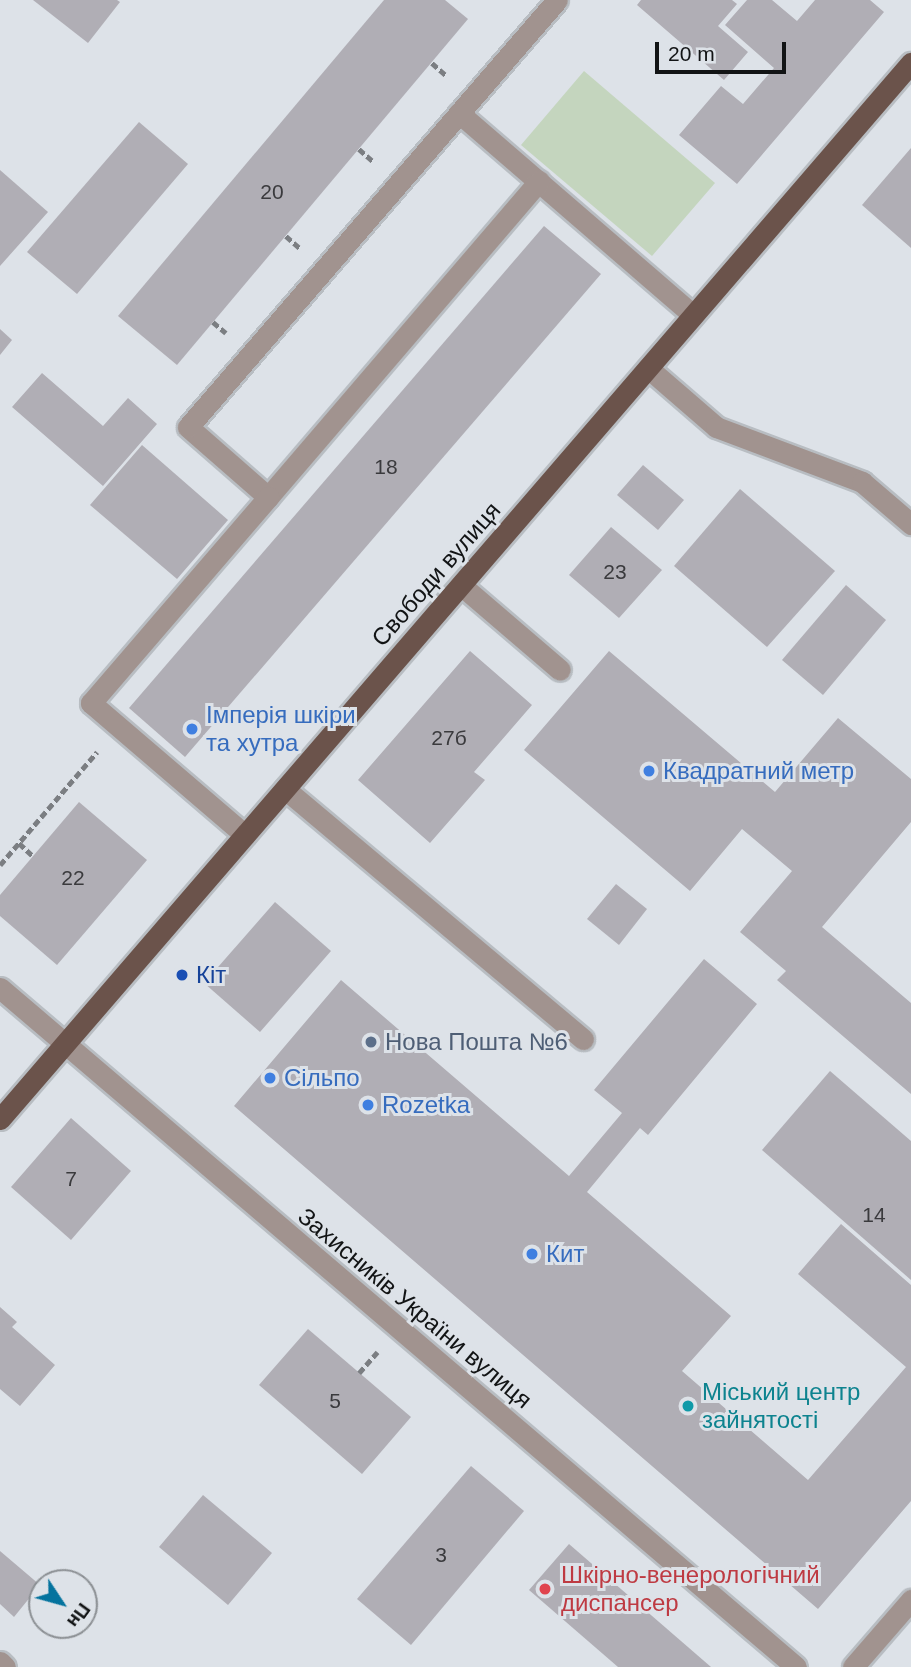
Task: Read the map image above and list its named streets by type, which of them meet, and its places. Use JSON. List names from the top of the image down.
{
  "streets": {
    "main road": ["Свободи вулиця"],
    "street": ["Захисників України вулиця"]
  },
  "crossings": [
    ["Свободи вулиця", "Захисників України вулиця"]
  ],
  "places": [
    "Імперія шкіри та хутра",
    "Квадратний метр",
    "Кіт",
    "Нова Пошта №6",
    "Сільпо",
    "Rozetka",
    "Кит",
    "Міський центр зайнятості",
    "Шкірно-венерологічний диспансер"
  ],
  "house_numbers": [
    "20",
    "18",
    "23",
    "27б",
    "22",
    "7",
    "14",
    "5",
    "3"
  ],
  "scale_bar": "20 m",
  "north": "bottom right"
}
